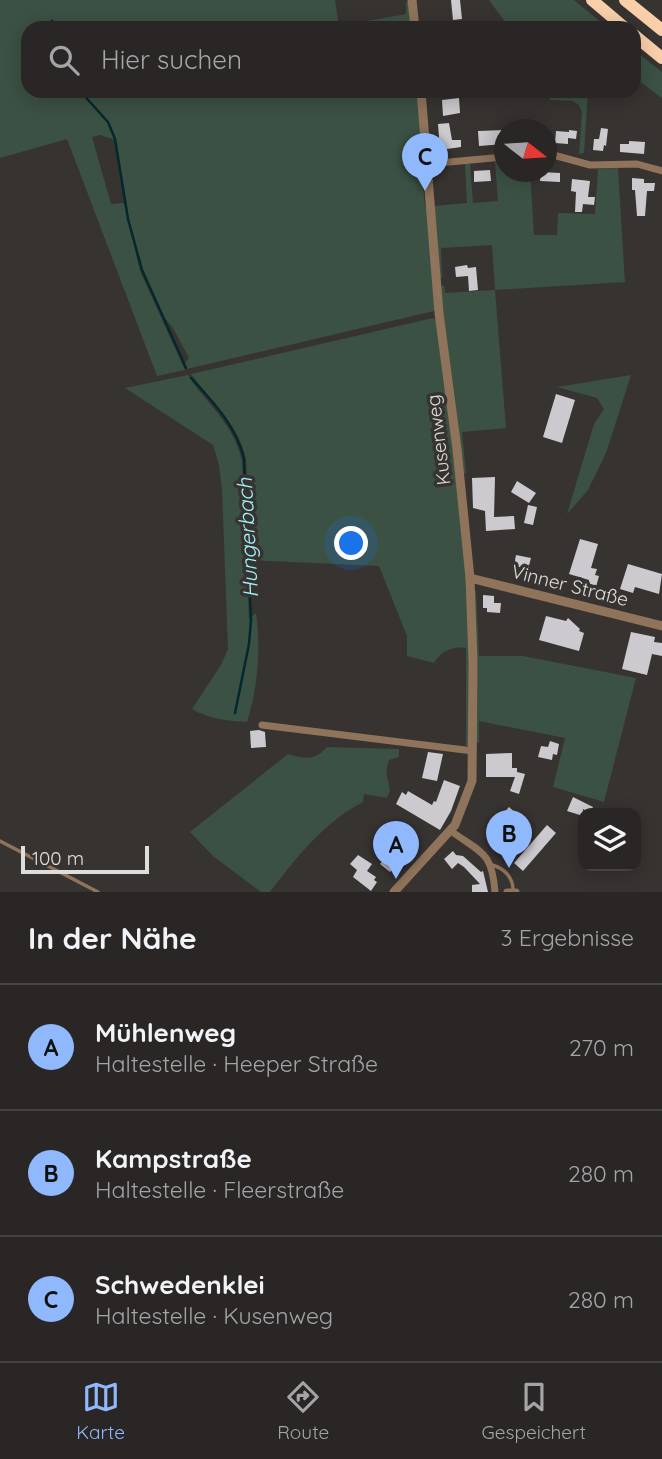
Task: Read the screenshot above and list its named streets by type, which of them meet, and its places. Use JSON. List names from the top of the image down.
{
  "streets": {
    "street": ["Kusenweg", "Vinner Straße"]
  },
  "crossings": [
    ["Kusenweg", "Vinner Straße"]
  ],
  "water": ["Hungerbach"],
  "scale_bar": "100 m",
  "north": "right",
  "page": {
    "search": "Hier suchen",
    "pins": ["C", "B", "A"],
    "scale": "100 m",
    "heading": ["In der Nähe", "3 Ergebnisse"],
    "list": [
      {
        "mark": "A",
        "name": "Mühlenweg",
        "note": "Haltestelle · Heeper Straße",
        "value": "270 m"
      },
      {
        "mark": "B",
        "name": "Kampstraße",
        "note": "Haltestelle · Fleerstraße",
        "value": "280 m"
      },
      {
        "mark": "C",
        "name": "Schwedenklei",
        "note": "Haltestelle · Kusenweg",
        "value": "280 m"
      }
    ],
    "nav": ["Karte", "Route", "Gespeichert"]
  }
}
